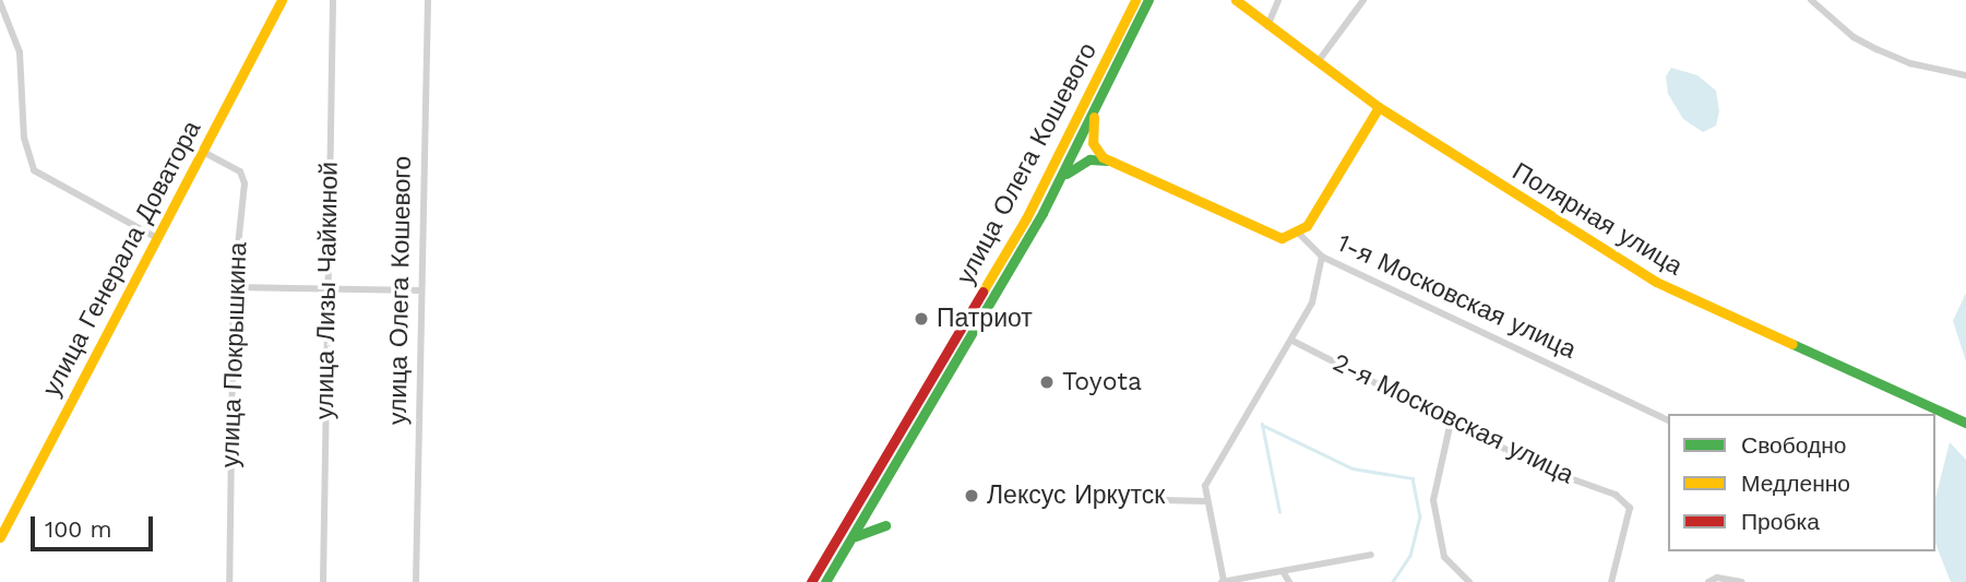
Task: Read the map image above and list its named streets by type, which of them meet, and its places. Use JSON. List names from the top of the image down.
{
  "streets": {
    "main road": ["улица Олега Кошевого", "Полярная улица", "улица Генерала Доватора"],
    "street": [
      "улица Лизы Чайкиной",
      "1-я Московская улица",
      "улица Покрышкина",
      "2-я Московская улица"
    ]
  },
  "crossings": [
    ["улица Генерала Доватора", "улица Покрышкина"]
  ],
  "places": ["Патриот", "Toyota", "Лексус Иркутск"],
  "legend": ["Свободно", "Медленно", "Пробка"],
  "scale_bar": "100 m"
}
